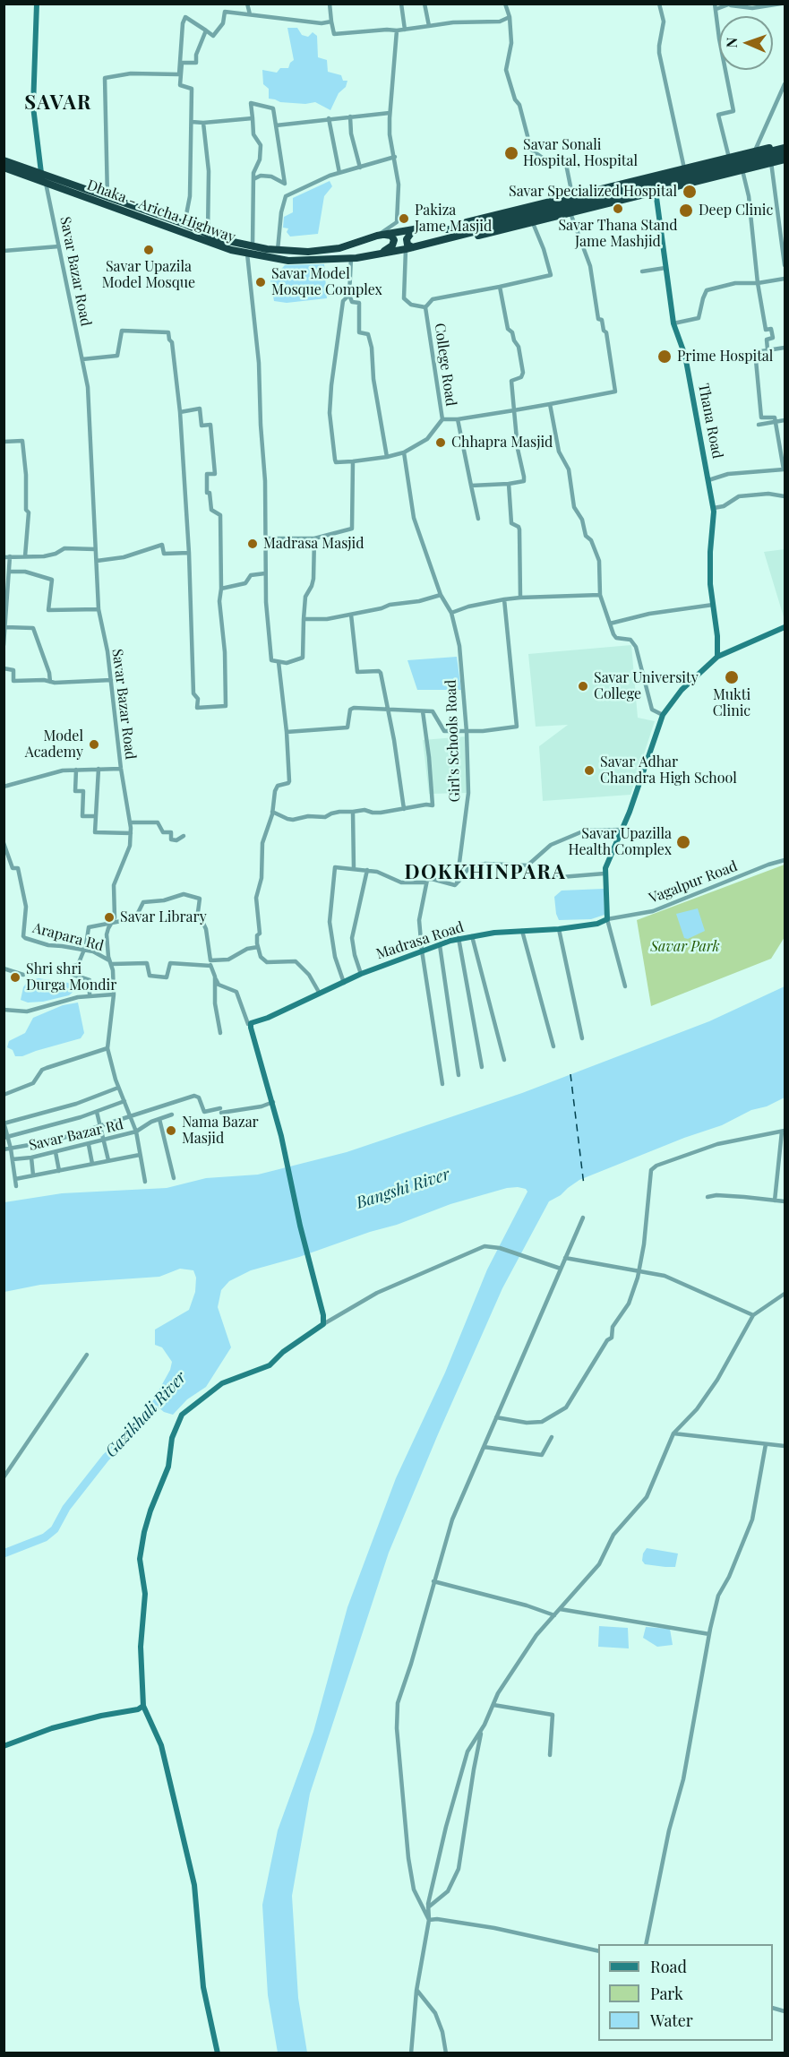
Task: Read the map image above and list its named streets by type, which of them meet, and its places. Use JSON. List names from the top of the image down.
{
  "streets": {
    "highway": ["Dhaka - Aricha Highway"],
    "street": [
      "Savar Bazar Road",
      "College Road",
      "Thana Road",
      "Girl's Schools Road",
      "Vagalpur Road",
      "Arapara Rd",
      "Madrasa Road",
      "Savar Bazar Rd"
    ]
  },
  "crossings": [
    ["Dhaka - Aricha Highway", "Savar Bazar Road"],
    ["Dhaka - Aricha Highway", "College Road"],
    ["Savar Bazar Road", "Arapara Rd"],
    ["Savar Bazar Road", "Savar Bazar Rd"],
    ["Vagalpur Road", "Madrasa Road"]
  ],
  "districts": ["SAVAR", "DOKKHINPARA"],
  "water": ["Bangshi River", "Gazikhali River"],
  "parks": ["Savar Park"],
  "places": [
    "Savar Sonali Hospital, Hospital",
    "Savar Specialized Hospital",
    "Savar Thana Stand Jame Mashjid",
    "Deep Clinic",
    "Pakiza Jame Masjid",
    "Savar Upazila Model Mosque",
    "Savar Model Mosque Complex",
    "Prime Hospital",
    "Chhapra Masjid",
    "Madrasa Masjid",
    "Mukti Clinic",
    "Savar University College",
    "Model Academy",
    "Savar Adhar Chandra High School",
    "Savar Upazilla Health Complex",
    "Savar Library",
    "Shri shri Durga Mondir",
    "Nama Bazar Masjid"
  ],
  "legend": ["Road", "Park", "Water"],
  "north": "left"
}
